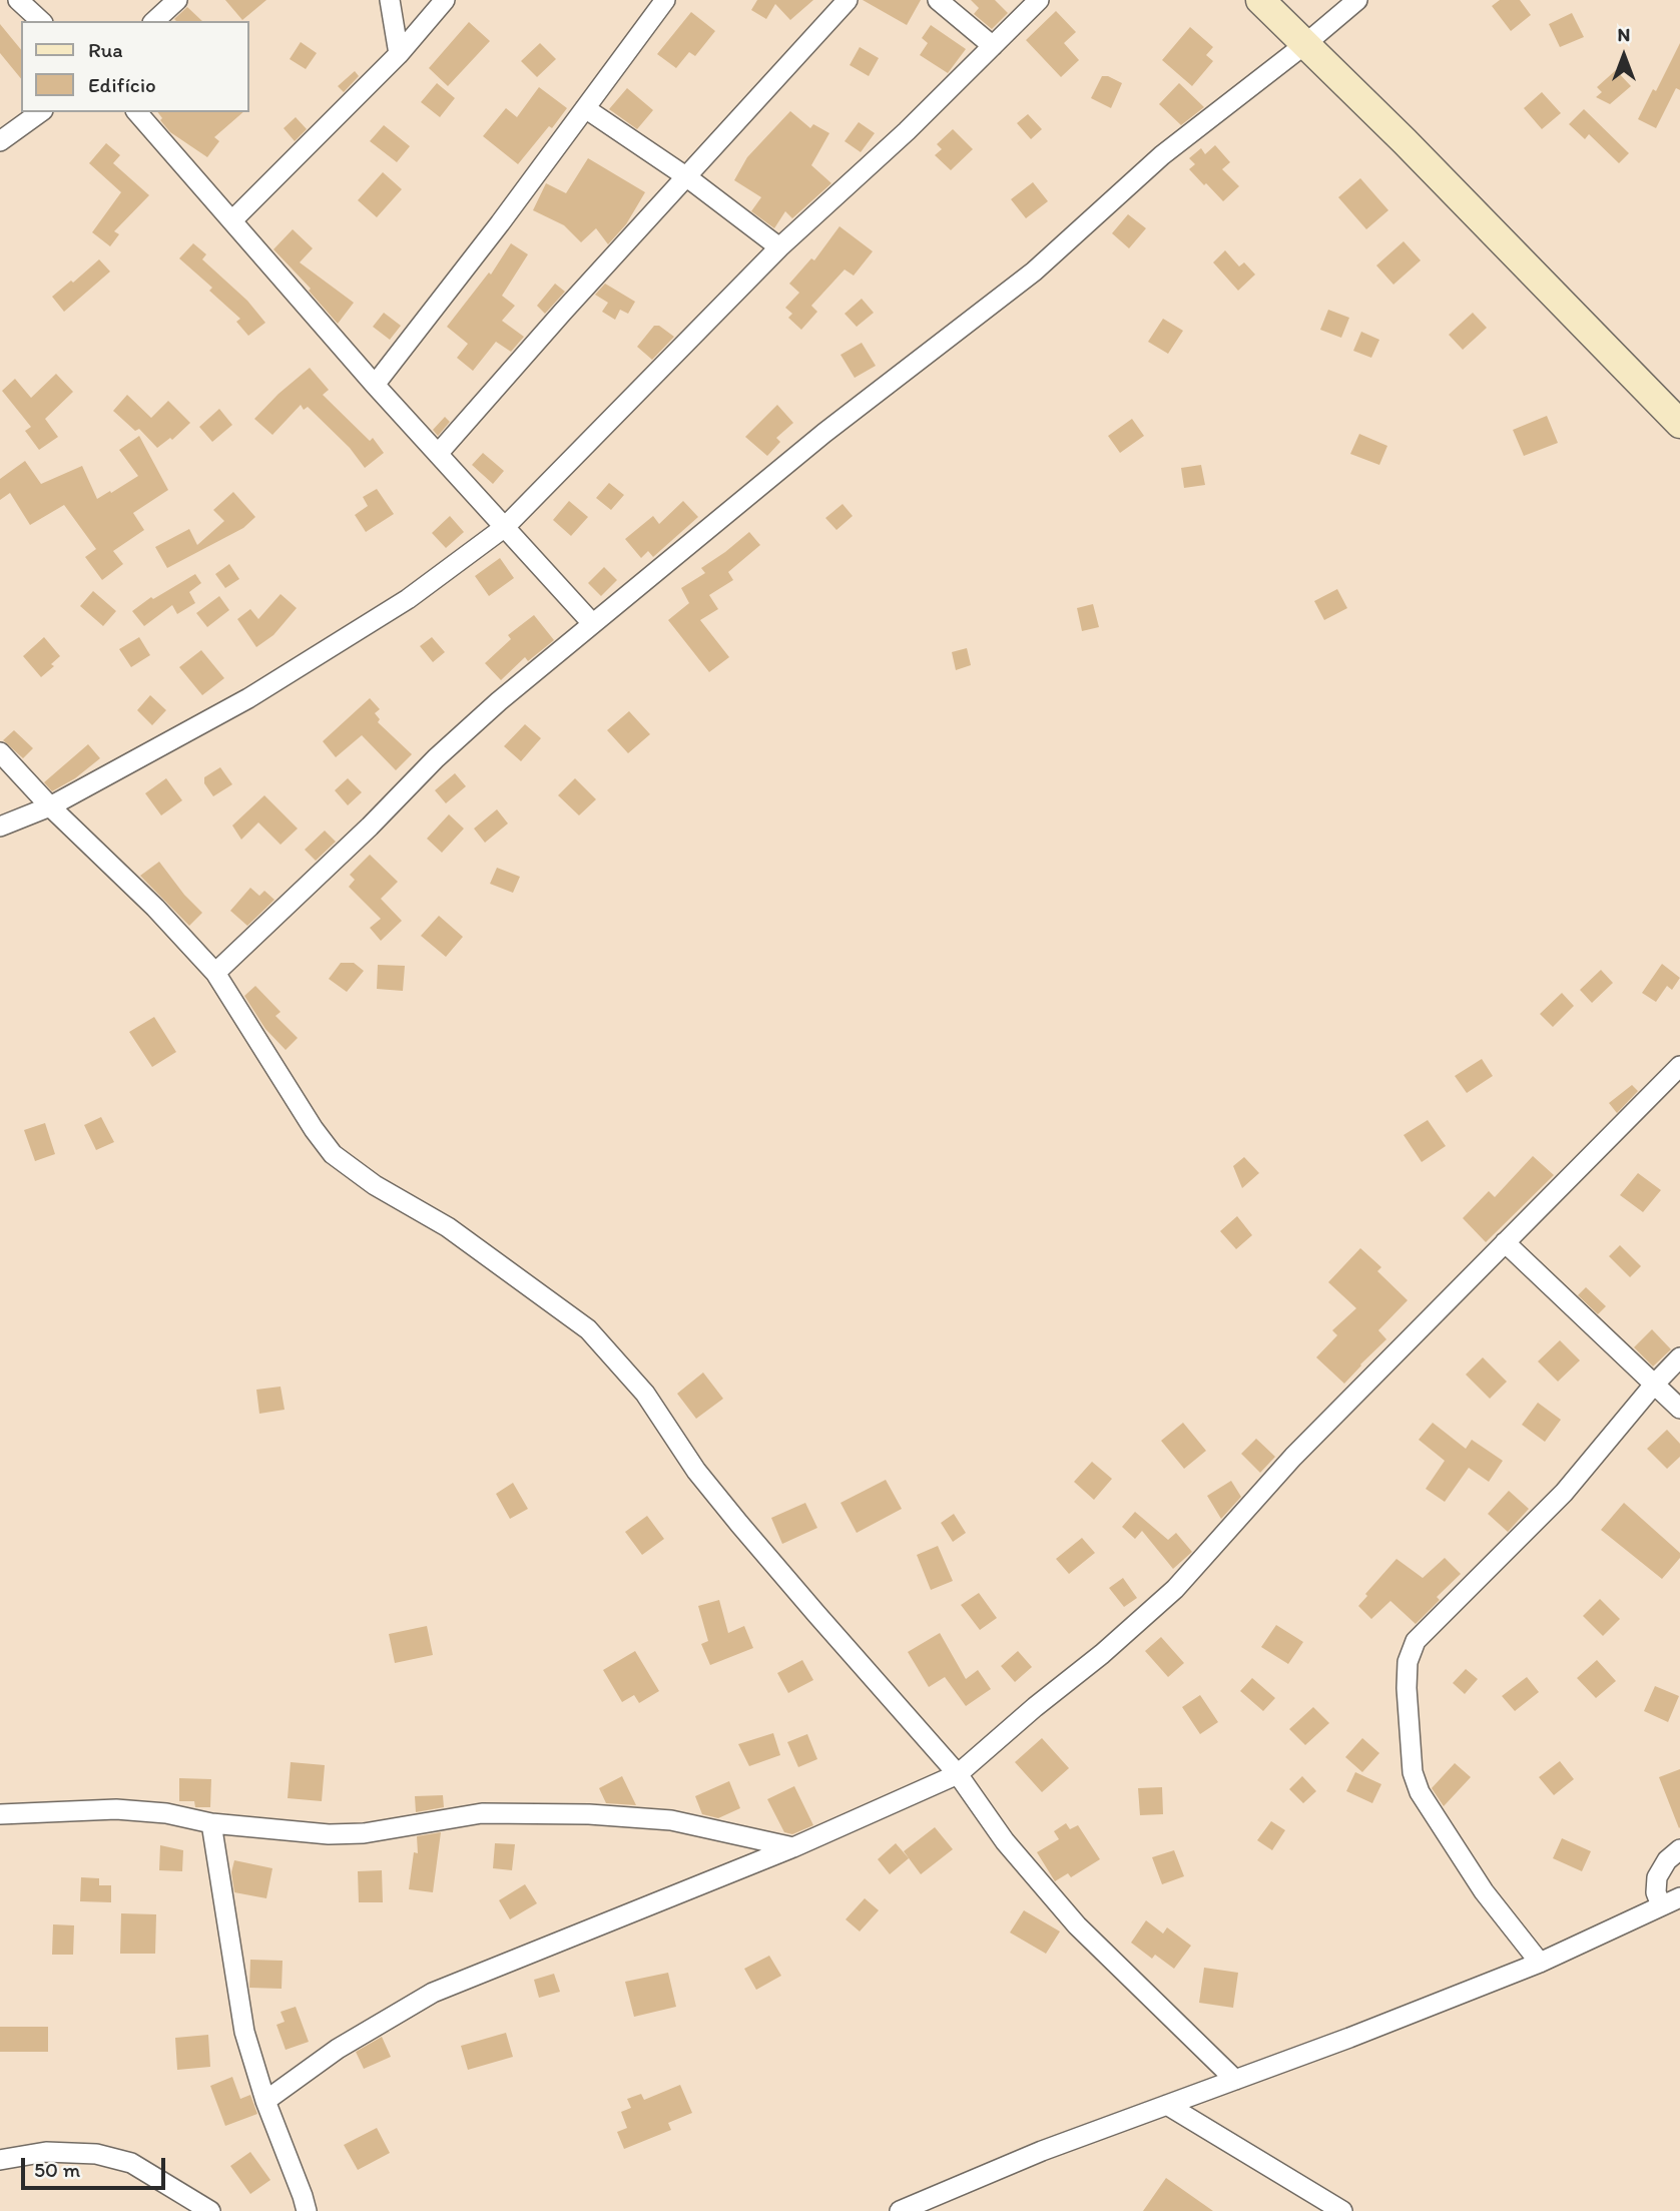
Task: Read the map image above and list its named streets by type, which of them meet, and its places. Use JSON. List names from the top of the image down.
{
  "legend": ["Rua", "Edifício"],
  "scale_bar": "50 m",
  "north": "top"
}
